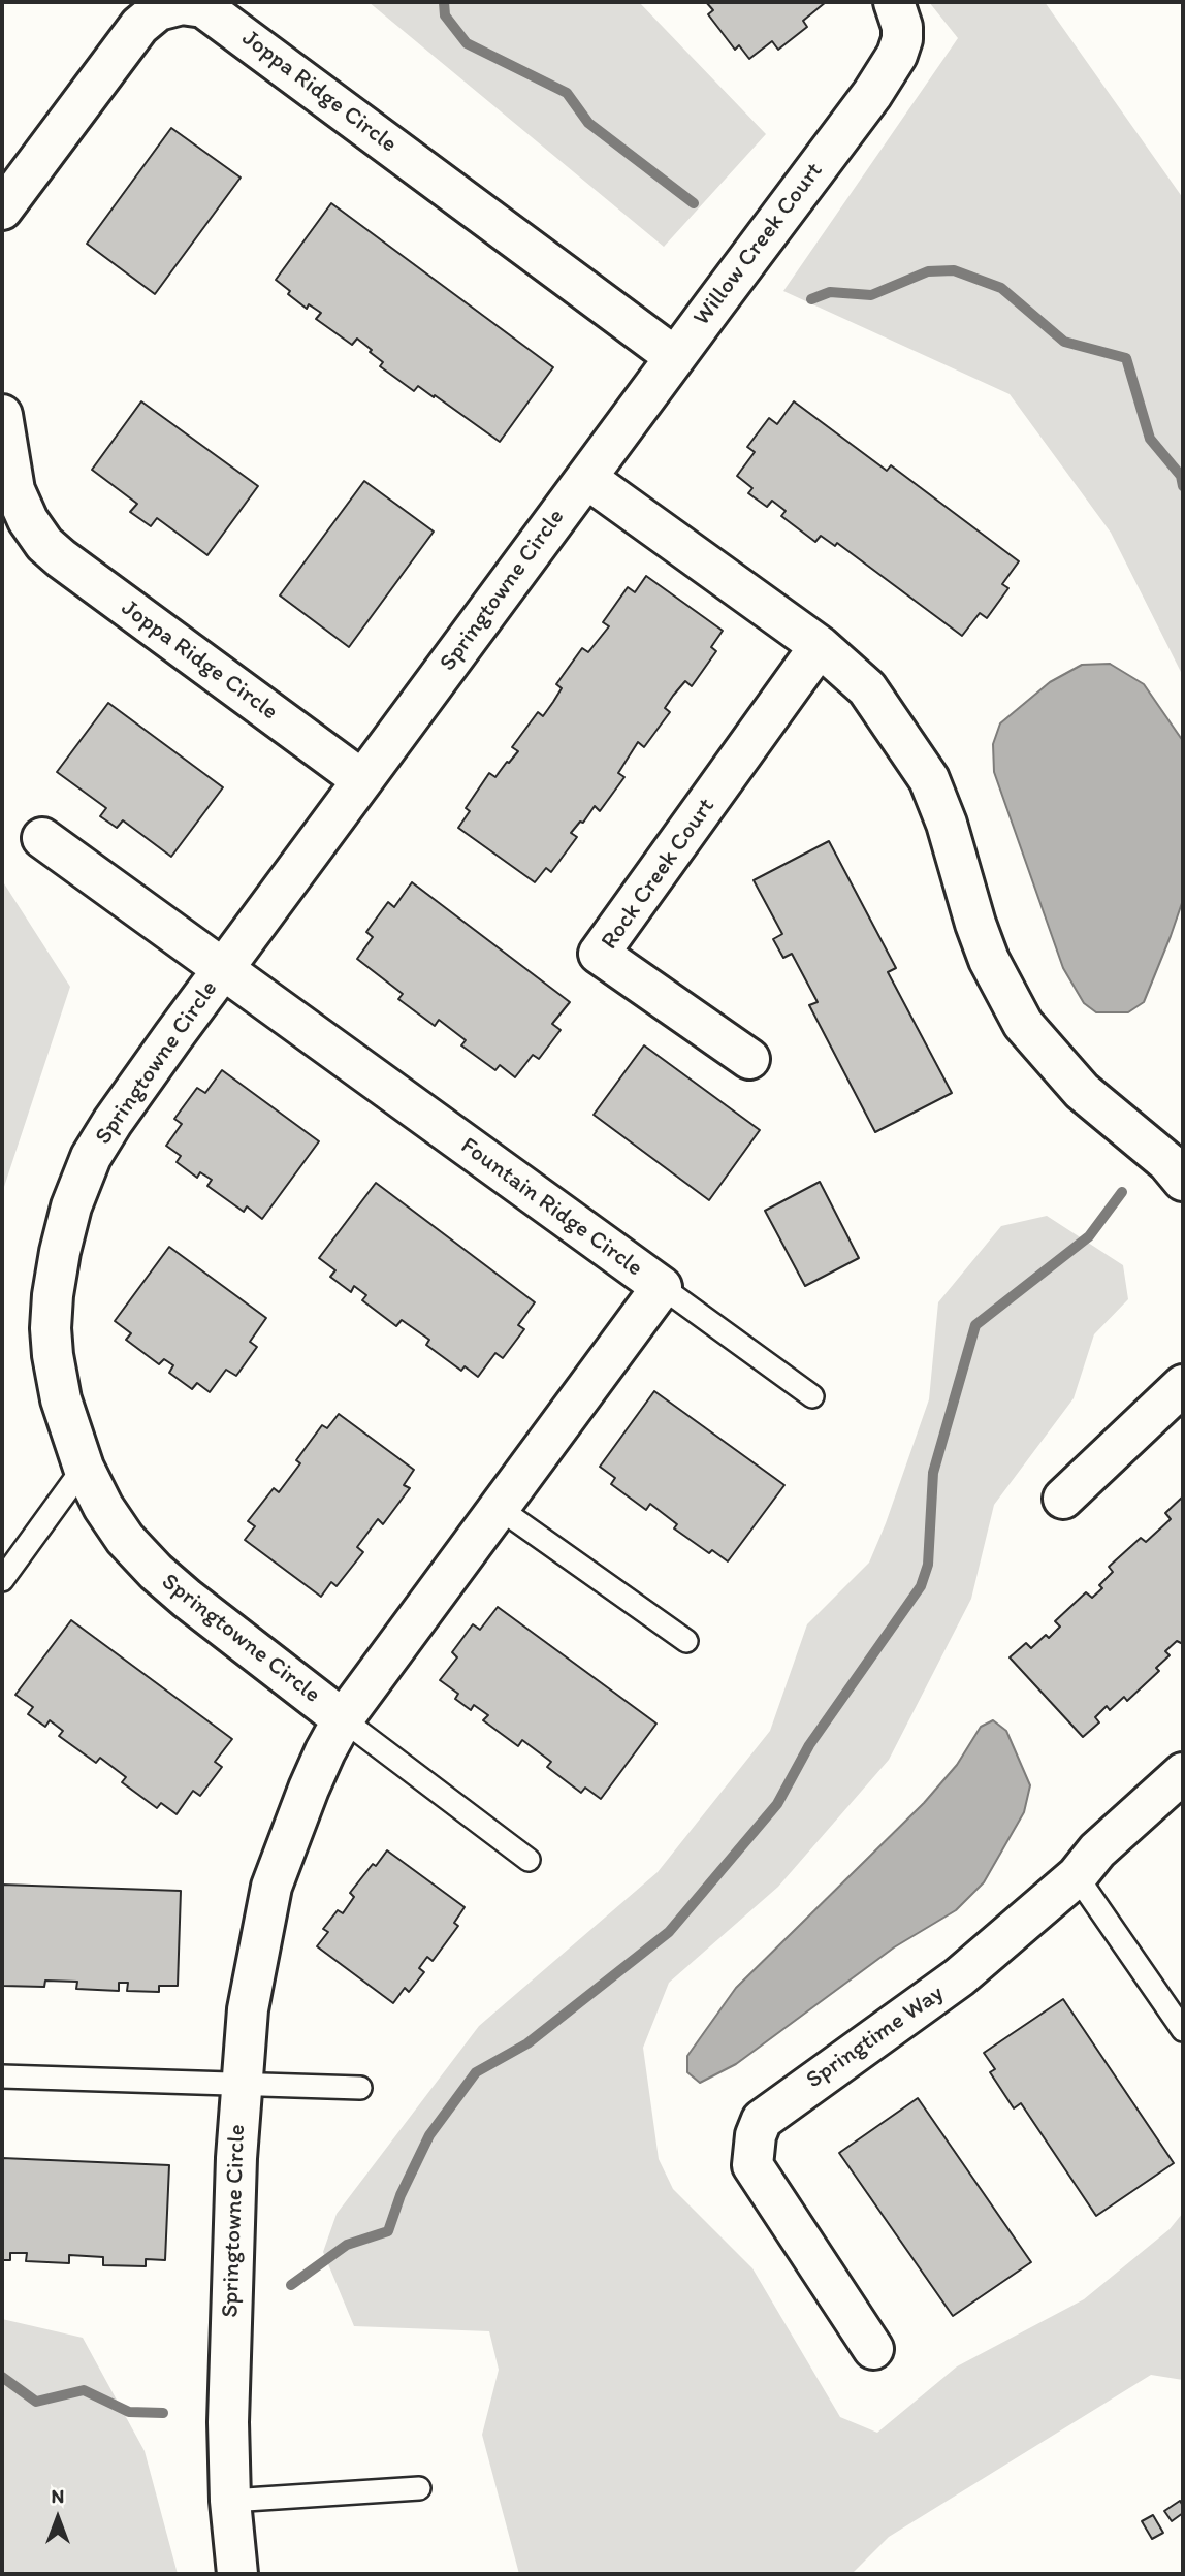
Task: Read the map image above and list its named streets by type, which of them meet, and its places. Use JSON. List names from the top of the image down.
{
  "streets": {
    "street": [
      "Joppa Ridge Circle",
      "Willow Creek Court",
      "Springtowne Circle",
      "Rock Creek Court",
      "Fountain Ridge Circle",
      "Springtime Way"
    ]
  },
  "crossings": [
    ["Joppa Ridge Circle", "Willow Creek Court"],
    ["Joppa Ridge Circle", "Springtowne Circle"],
    ["Willow Creek Court", "Springtowne Circle"],
    ["Springtowne Circle", "Fountain Ridge Circle"]
  ],
  "north": "top"
}
